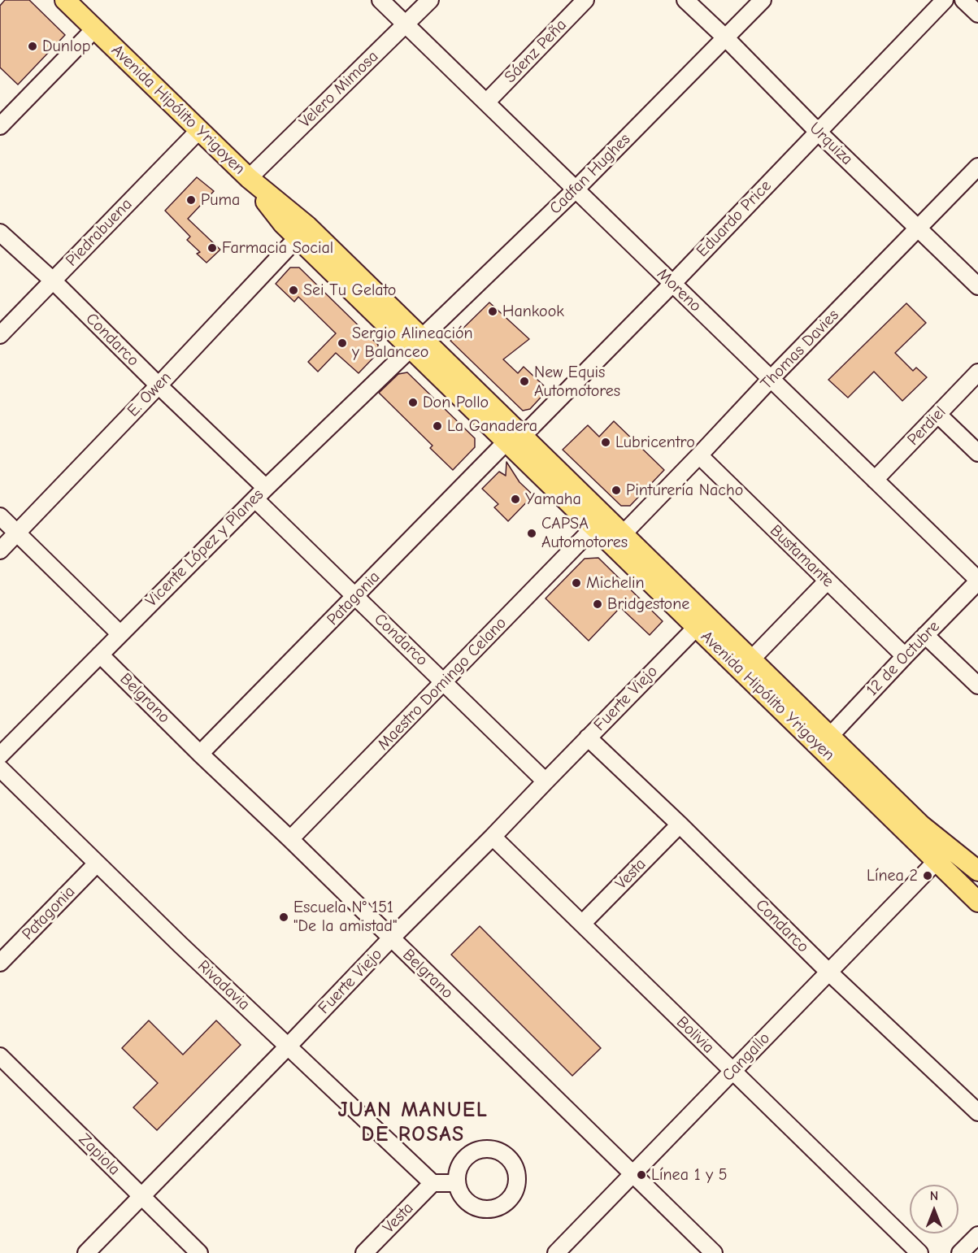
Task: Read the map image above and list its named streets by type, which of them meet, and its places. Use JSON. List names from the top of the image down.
{
  "streets": {
    "main road": ["Avenida Hipólito Yrigoyen"],
    "street": [
      "Sáenz Peña",
      "Velero Mimosa",
      "Urquiza",
      "Cadfan Hughes",
      "Eduardo Price",
      "Piedrabuena",
      "Moreno",
      "Condarco",
      "Thomas Davies",
      "E. Owen",
      "Perdiel",
      "Vicente López y Planes",
      "Bustamante",
      "Patagonia",
      "12 de Octubre",
      "Maestro Domingo Celano",
      "Belgrano",
      "Fuerte Viejo",
      "Vesta",
      "Rivadavia",
      "Bolivia",
      "Cangallo",
      "Zapiola"
    ]
  },
  "crossings": [
    ["Sáenz Peña", "Moreno"],
    ["Velero Mimosa", "Avenida Hipólito Yrigoyen"],
    ["Velero Mimosa", "Moreno"],
    ["Avenida Hipólito Yrigoyen", "Cadfan Hughes"],
    ["Avenida Hipólito Yrigoyen", "Eduardo Price"],
    ["Avenida Hipólito Yrigoyen", "Piedrabuena"],
    ["Avenida Hipólito Yrigoyen", "Thomas Davies"],
    ["Avenida Hipólito Yrigoyen", "E. Owen"],
    ["Avenida Hipólito Yrigoyen", "Vicente López y Planes"],
    ["Avenida Hipólito Yrigoyen", "Patagonia"],
    ["Avenida Hipólito Yrigoyen", "12 de Octubre"],
    ["Avenida Hipólito Yrigoyen", "Maestro Domingo Celano"],
    ["Avenida Hipólito Yrigoyen", "Fuerte Viejo"],
    ["Avenida Hipólito Yrigoyen", "Cangallo"],
    ["Urquiza", "Cadfan Hughes"],
    ["Urquiza", "Eduardo Price"],
    ["Urquiza", "Thomas Davies"],
    ["Cadfan Hughes", "Moreno"],
    ["Cadfan Hughes", "Vicente López y Planes"],
    ["Eduardo Price", "Moreno"],
    ["Eduardo Price", "Patagonia"],
    ["Piedrabuena", "Condarco"],
    ["Moreno", "Thomas Davies"],
    ["Moreno", "Perdiel"],
    ["Moreno", "12 de Octubre"],
    ["Condarco", "E. Owen"],
    ["Condarco", "Vicente López y Planes"],
    ["Condarco", "Patagonia"],
    ["Condarco", "Maestro Domingo Celano"],
    ["Condarco", "Fuerte Viejo"],
    ["Condarco", "Vesta"],
    ["Condarco", "Cangallo"],
    ["Thomas Davies", "Bustamante"],
    ["Vicente López y Planes", "Belgrano"],
    ["Bustamante", "12 de Octubre"],
    ["Patagonia", "Belgrano"],
    ["Patagonia", "Rivadavia"],
    ["Maestro Domingo Celano", "Belgrano"],
    ["Belgrano", "Fuerte Viejo"],
    ["Belgrano", "Cangallo"],
    ["Fuerte Viejo", "Rivadavia"],
    ["Fuerte Viejo", "Bolivia"],
    ["Fuerte Viejo", "Zapiola"],
    ["Vesta", "Rivadavia"],
    ["Vesta", "Bolivia"],
    ["Bolivia", "Cangallo"]
  ],
  "districts": ["JUAN MANUEL DE ROSAS"],
  "places": [
    "Dunlop",
    "Puma",
    "Farmacia Social",
    "Sei Tu Gelato",
    "Hankook",
    "Sergio Alineación y Balanceo",
    "New Equis Automotores",
    "Don Pollo",
    "La Ganadera",
    "Lubricentro",
    "Pinturería Nacho",
    "Yamaha",
    "CAPSA Automotores",
    "Michelin",
    "Bridgestone",
    "Línea 2",
    "Escuela N° 151 \"De la amistad\"",
    "Línea 1 y 5"
  ],
  "north": "top"
}
